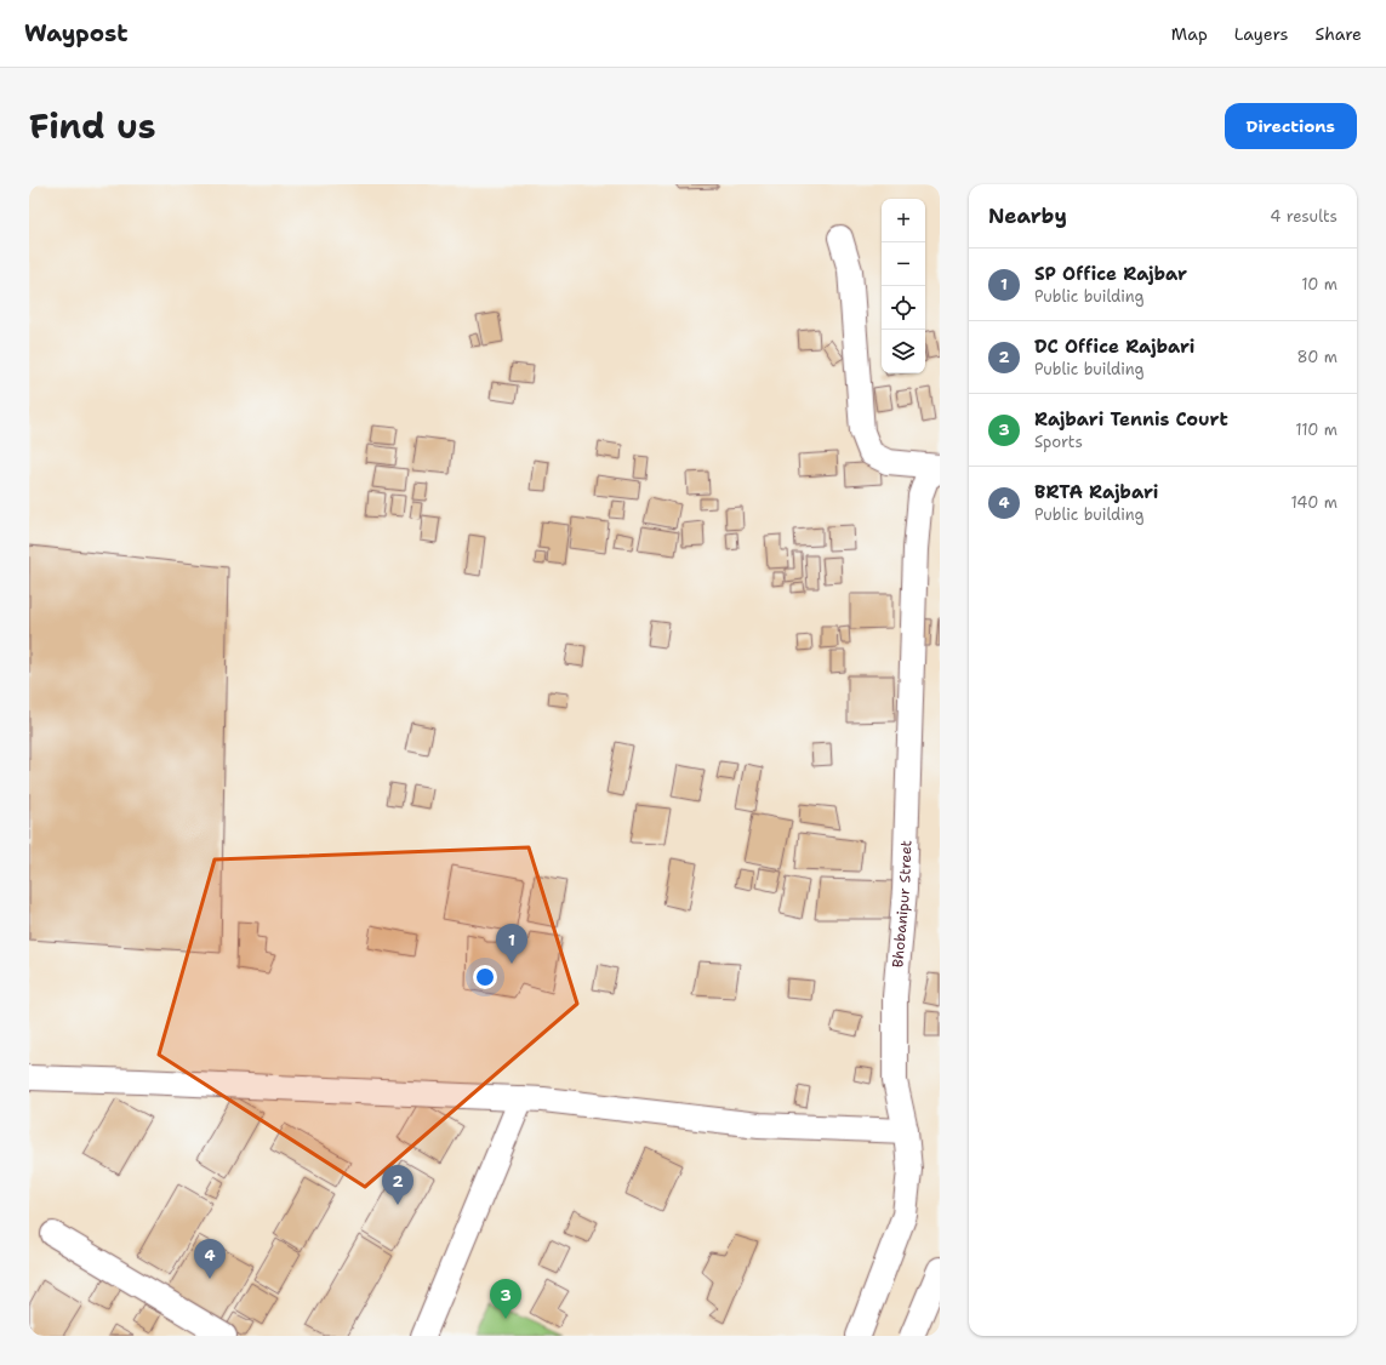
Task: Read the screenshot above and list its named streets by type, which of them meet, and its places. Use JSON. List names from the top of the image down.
{
  "streets": {
    "street": ["Bhobanipur Street"]
  },
  "page": {
    "header": "Waypost",
    "nav": ["Map", "Layers", "Share"],
    "title": "Find us",
    "buttons": "Directions",
    "heading": ["Nearby", "4 results"],
    "map_buttons": ["+", "−"],
    "list": [
      {
        "mark": "1",
        "name": "SP Office Rajbar",
        "note": "Public building",
        "value": "10 m"
      },
      {
        "mark": "2",
        "name": "DC Office Rajbari",
        "note": "Public building",
        "value": "80 m"
      },
      {
        "mark": "3",
        "name": "Rajbari Tennis Court",
        "note": "Sports",
        "value": "110 m"
      },
      {
        "mark": "4",
        "name": "BRTA Rajbari",
        "note": "Public building",
        "value": "140 m"
      }
    ],
    "pins": [
      "1",
      "2",
      "4",
      "3"
    ]
  }
}
